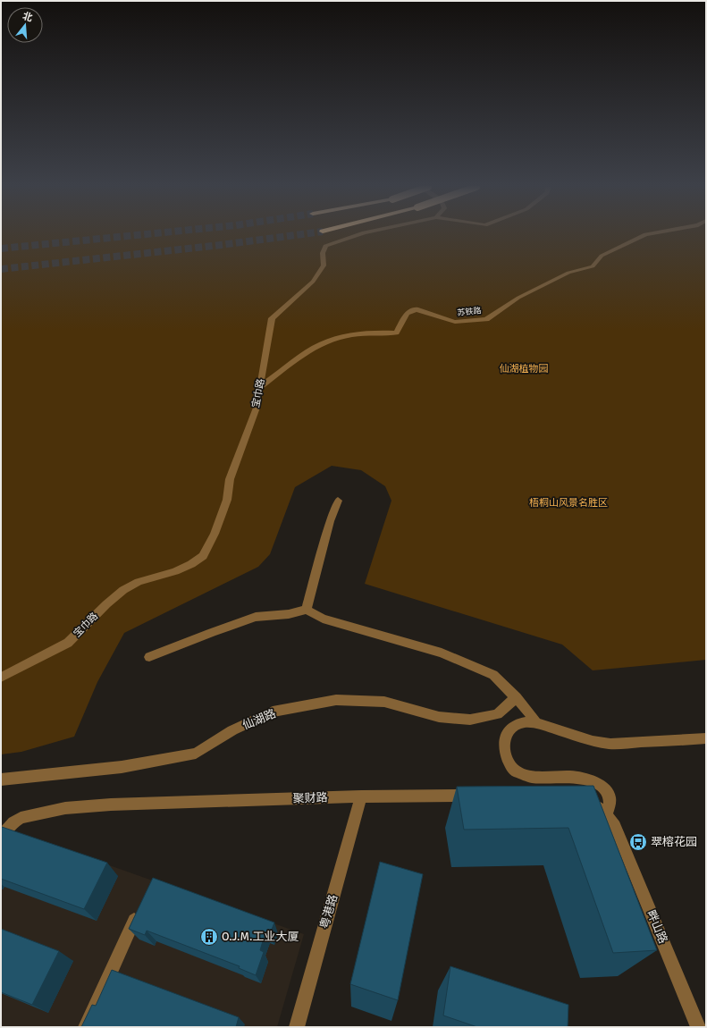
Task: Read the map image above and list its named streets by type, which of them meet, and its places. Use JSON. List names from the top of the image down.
{
  "streets": {
    "street": [
      "苏铁路",
      "宝巾路",
      "仙湖路",
      "聚财路",
      "粤港路",
      "畔山路"
    ]
  },
  "crossings": [
    ["苏铁路", "宝巾路"],
    ["聚财路", "粤港路"]
  ],
  "parks": ["仙湖植物园", "梧桐山风景名胜区"],
  "places": {
    "bus stop": ["翠榕花园"],
    "building": ["O.J.M.工业大厦"]
  },
  "north": "top"
}
